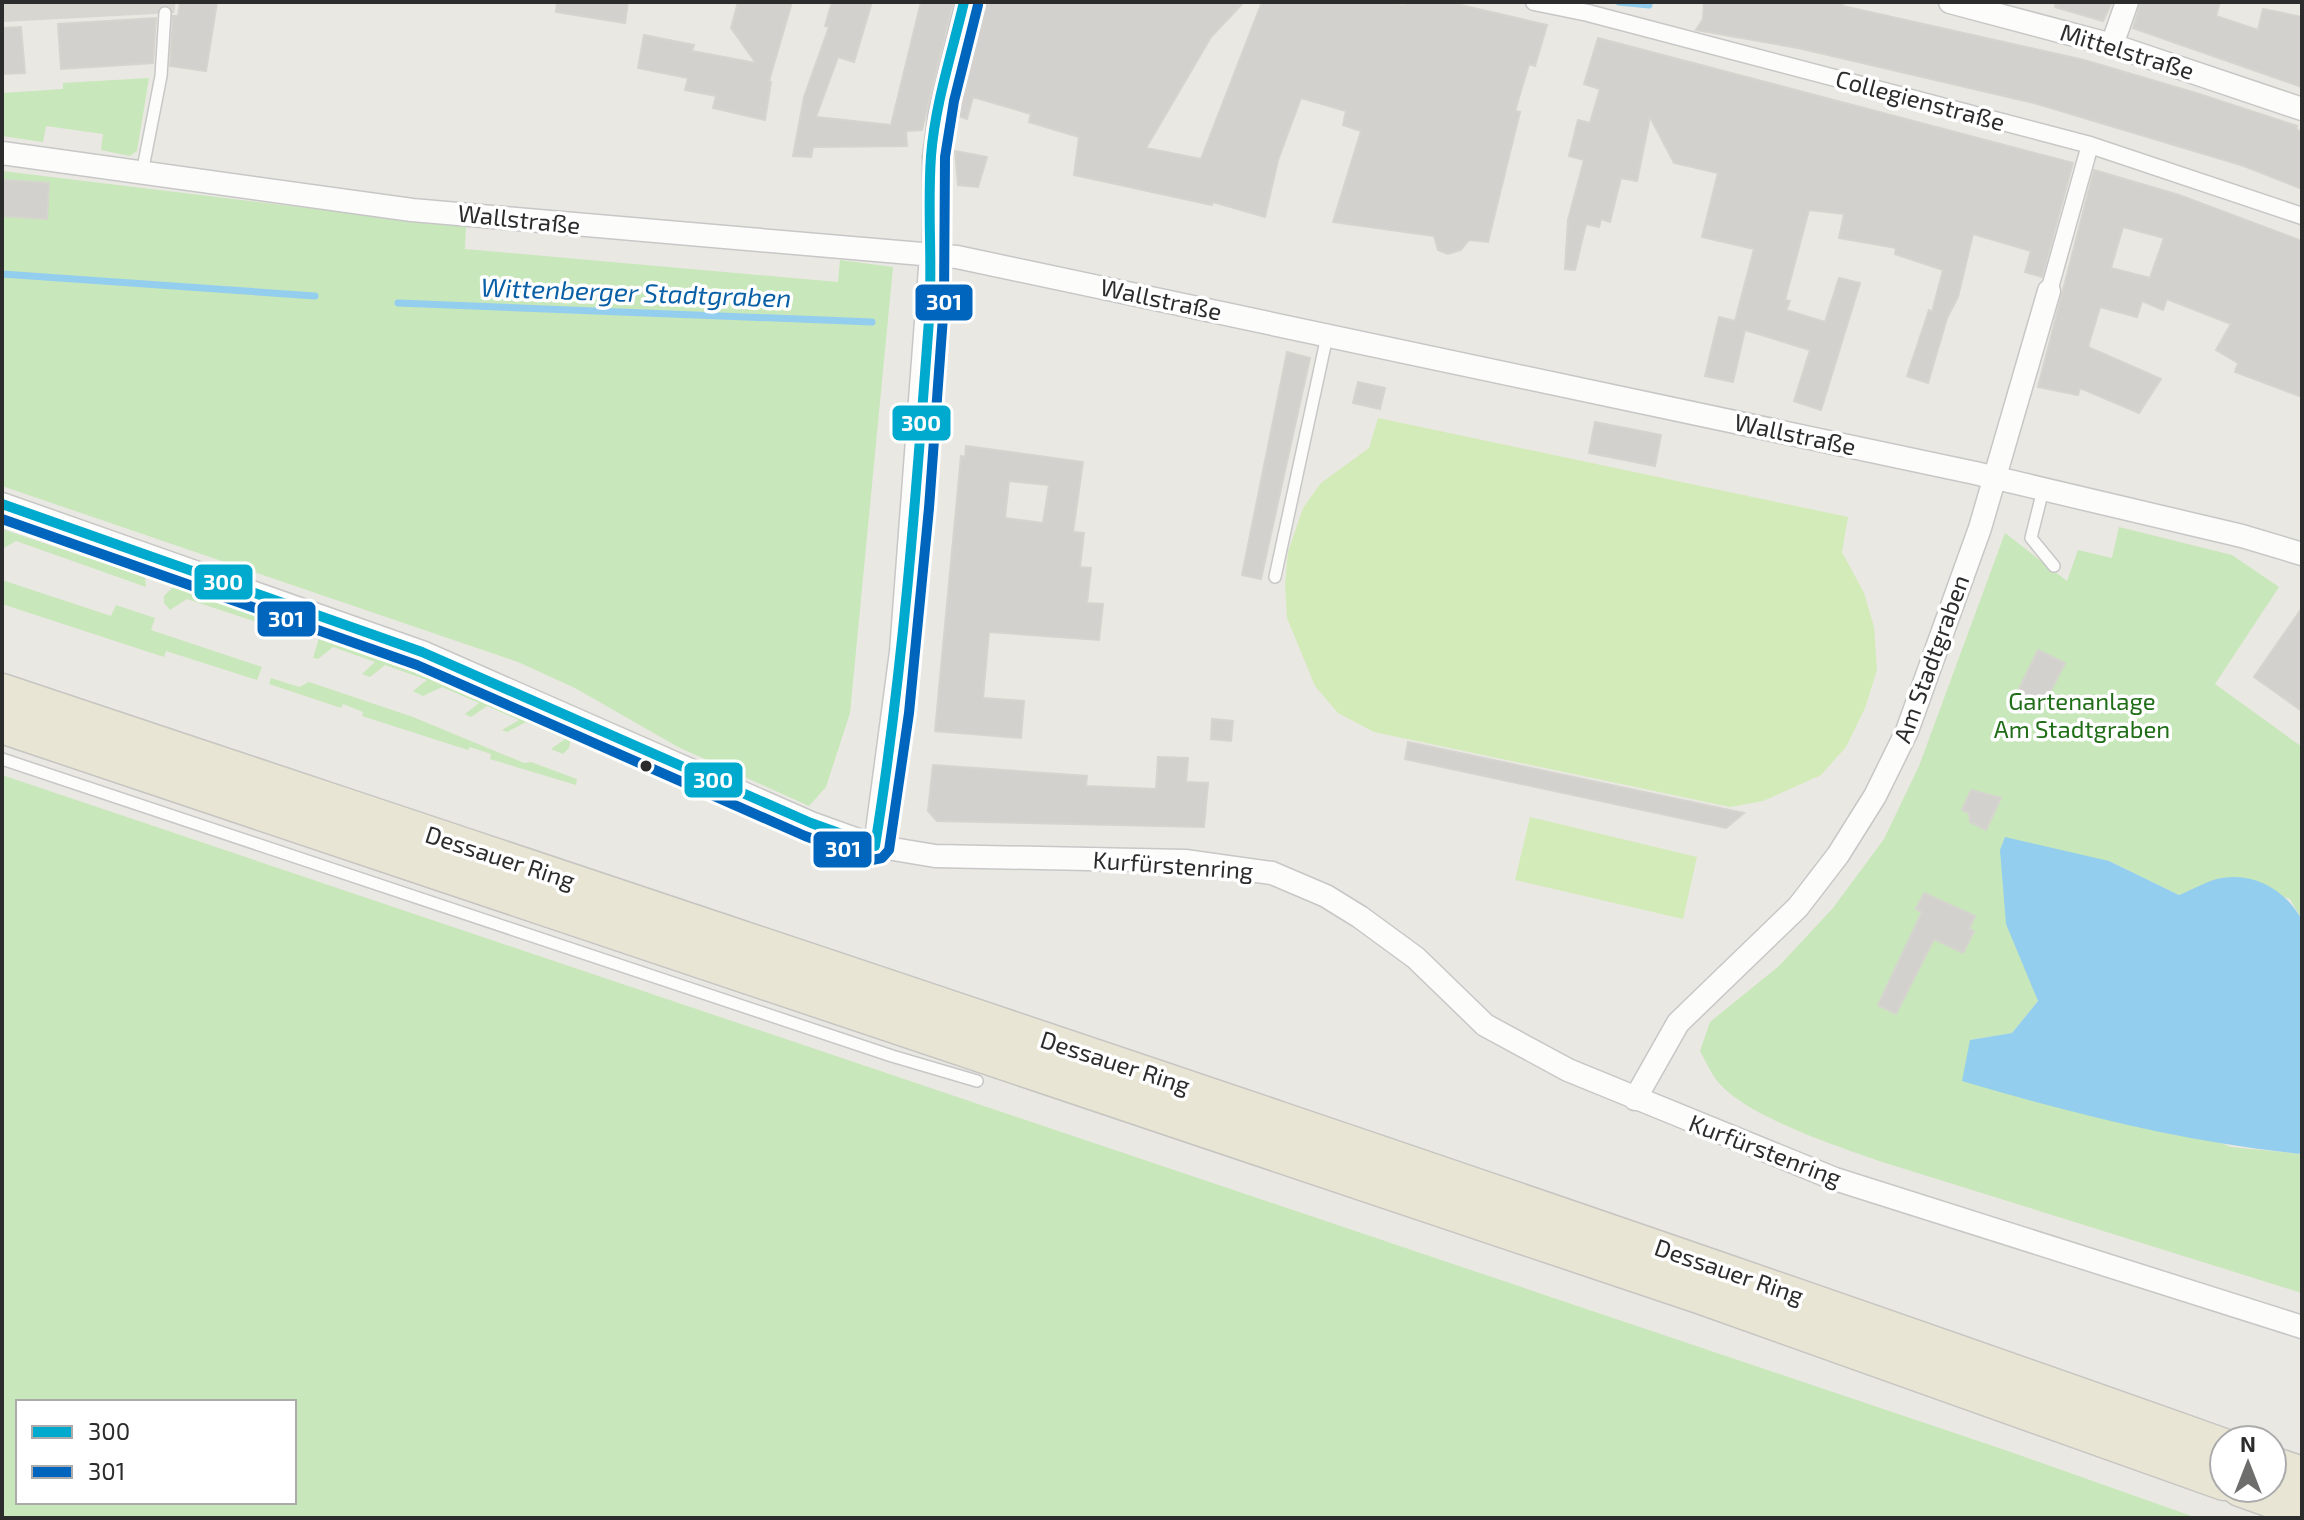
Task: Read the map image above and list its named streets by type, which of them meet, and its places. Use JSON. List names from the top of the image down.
{
  "streets": {
    "main road": ["Dessauer Ring"],
    "street": [
      "Mittelstraße",
      "Collegienstraße",
      "Wallstraße",
      "Am Stadtgraben",
      "Kurfürstenring"
    ]
  },
  "crossings": [
    ["Collegienstraße", "Am Stadtgraben"],
    ["Wallstraße", "Am Stadtgraben"],
    ["Am Stadtgraben", "Kurfürstenring"]
  ],
  "water": ["Wittenberger Stadtgraben"],
  "parks": ["Gartenanlage Am Stadtgraben"],
  "lines": ["transit line 300", "transit line 301"],
  "legend": ["300", "301"],
  "north": "top"
}
